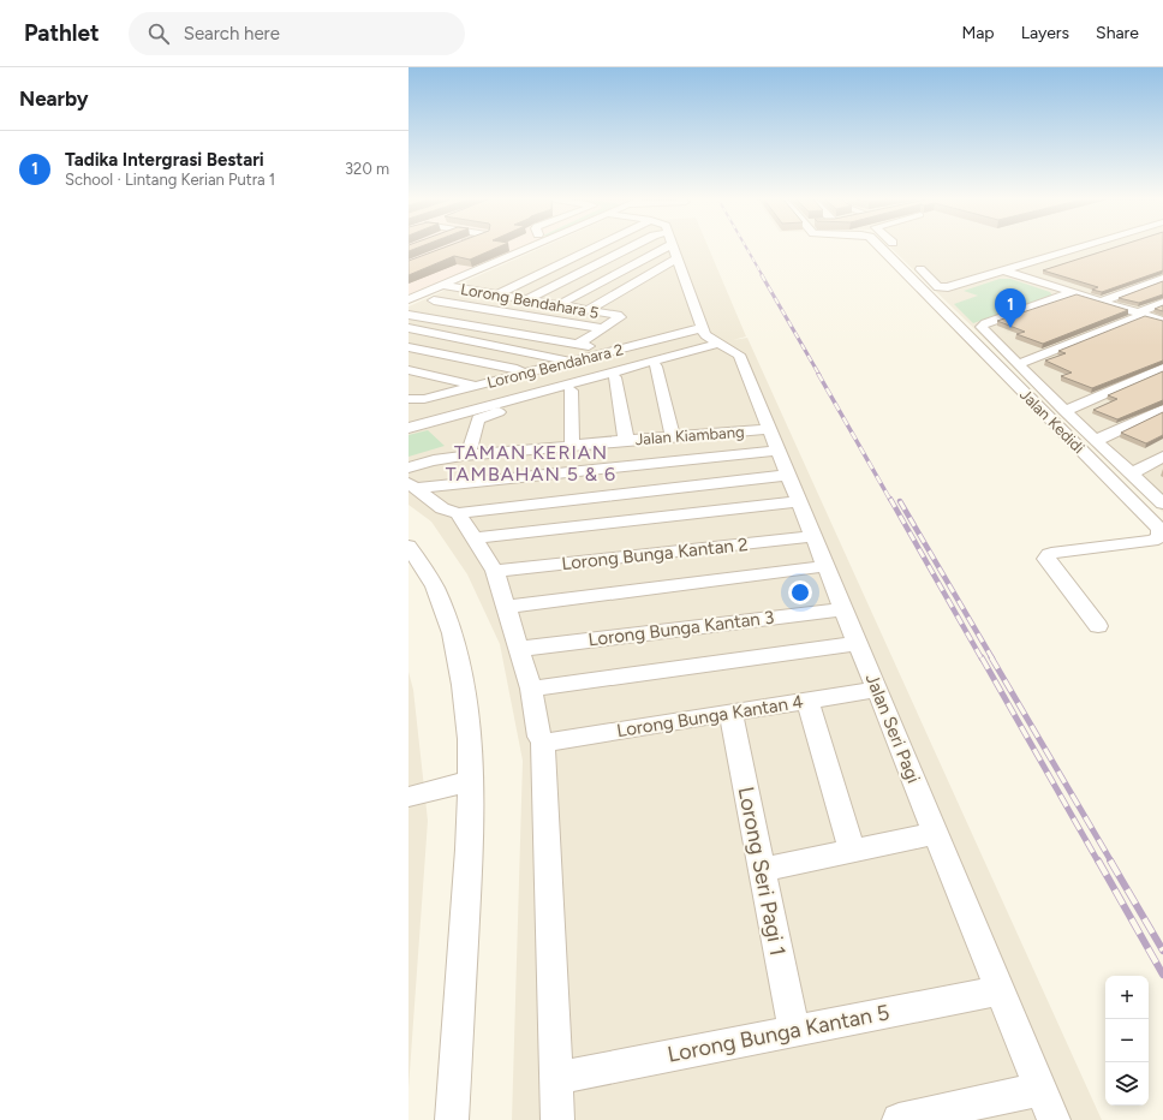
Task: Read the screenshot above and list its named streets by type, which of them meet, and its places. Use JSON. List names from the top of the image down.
{
  "streets": {
    "street": [
      "Lorong Bendahara 5",
      "Lorong Bendahara 2",
      "Jalan Kedidi",
      "Jalan Kiambang",
      "Lorong Bunga Kantan 2",
      "Lorong Bunga Kantan 3",
      "Lorong Bunga Kantan 4",
      "Jalan Seri Pagi",
      "Lorong Seri Pagi 1",
      "Lorong Bunga Kantan 5"
    ]
  },
  "crossings": [
    ["Lorong Bendahara 2", "Jalan Seri Pagi"],
    ["Jalan Kiambang", "Jalan Seri Pagi"],
    ["Lorong Bunga Kantan 2", "Jalan Seri Pagi"],
    ["Lorong Bunga Kantan 3", "Jalan Seri Pagi"],
    ["Lorong Bunga Kantan 4", "Jalan Seri Pagi"],
    ["Lorong Bunga Kantan 4", "Lorong Seri Pagi 1"],
    ["Jalan Seri Pagi", "Lorong Bunga Kantan 5"],
    ["Lorong Seri Pagi 1", "Lorong Bunga Kantan 5"]
  ],
  "districts": ["TAMAN KERIAN TAMBAHAN 5 & 6"],
  "page": {
    "header": "Pathlet",
    "search": "Search here",
    "nav": ["Map", "Layers", "Share"],
    "heading": "Nearby",
    "list": [
      {
        "mark": "1",
        "name": "Tadika Intergrasi Bestari",
        "note": "School · Lintang Kerian Putra 1",
        "value": "320 m"
      }
    ],
    "pins": "1",
    "map_buttons": ["+", "−"]
  }
}
